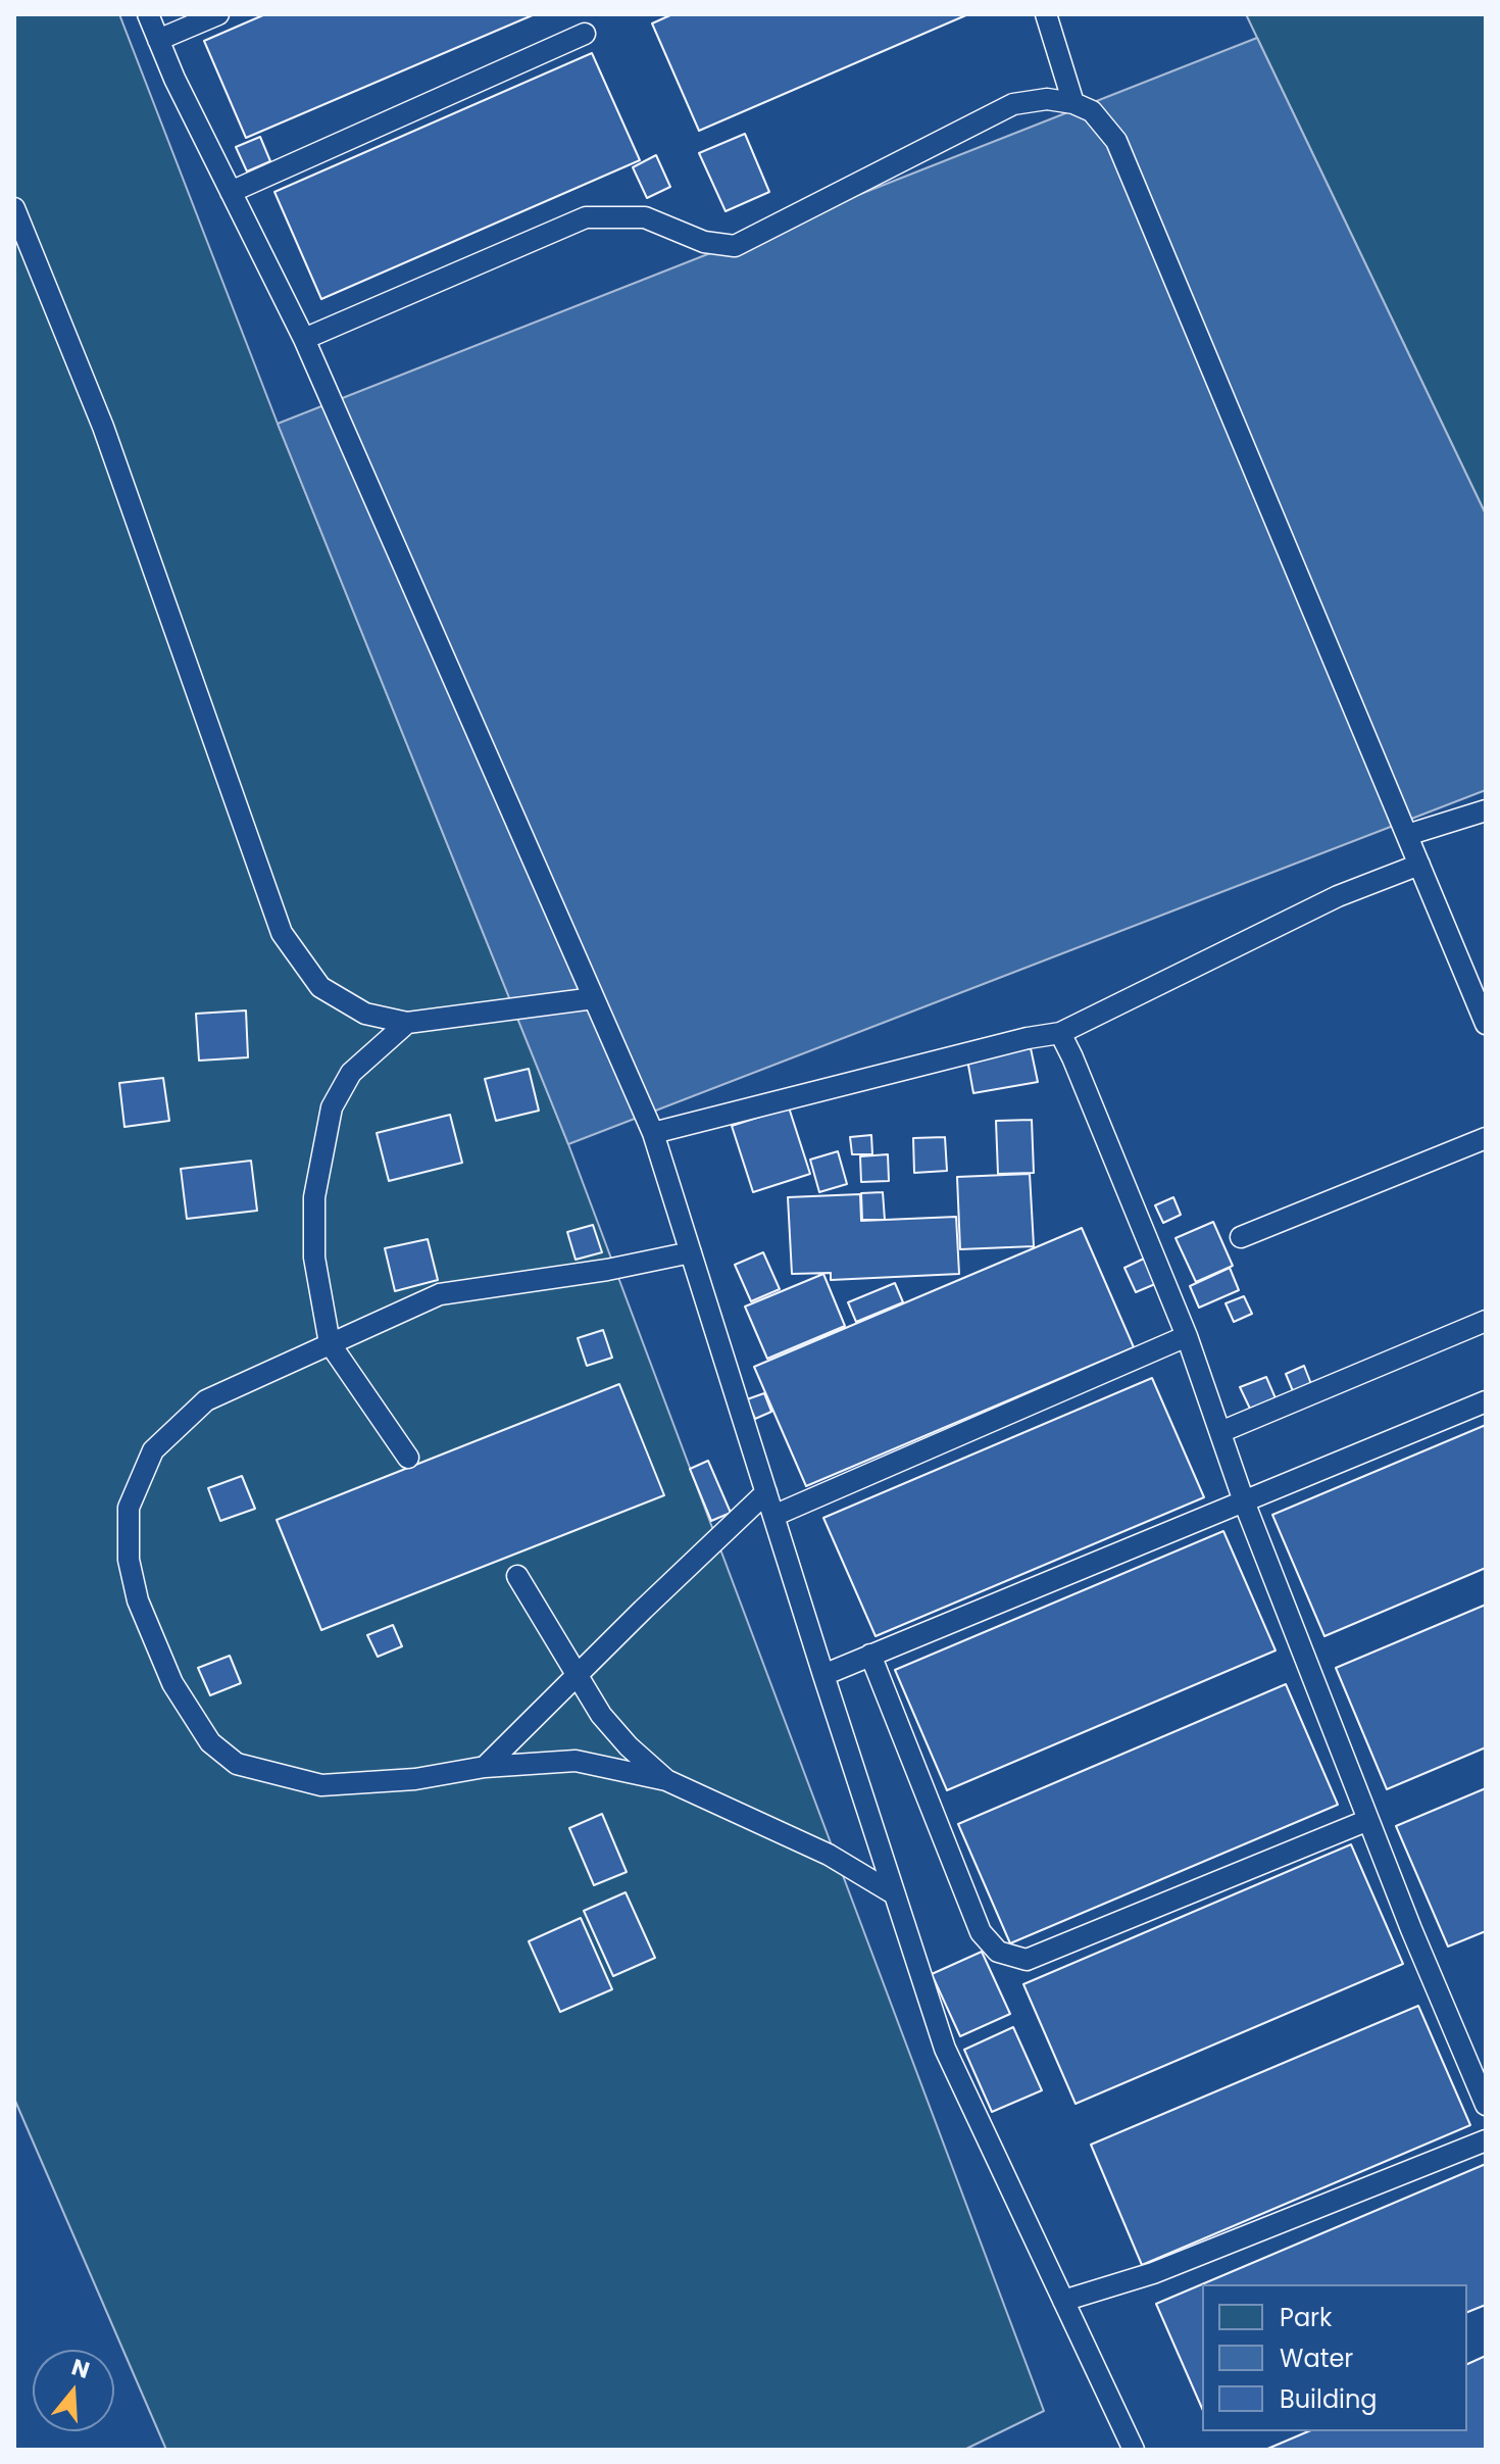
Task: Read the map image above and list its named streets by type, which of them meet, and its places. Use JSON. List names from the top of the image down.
{
  "legend": ["Park", "Water", "Building"],
  "north": "top"
}
